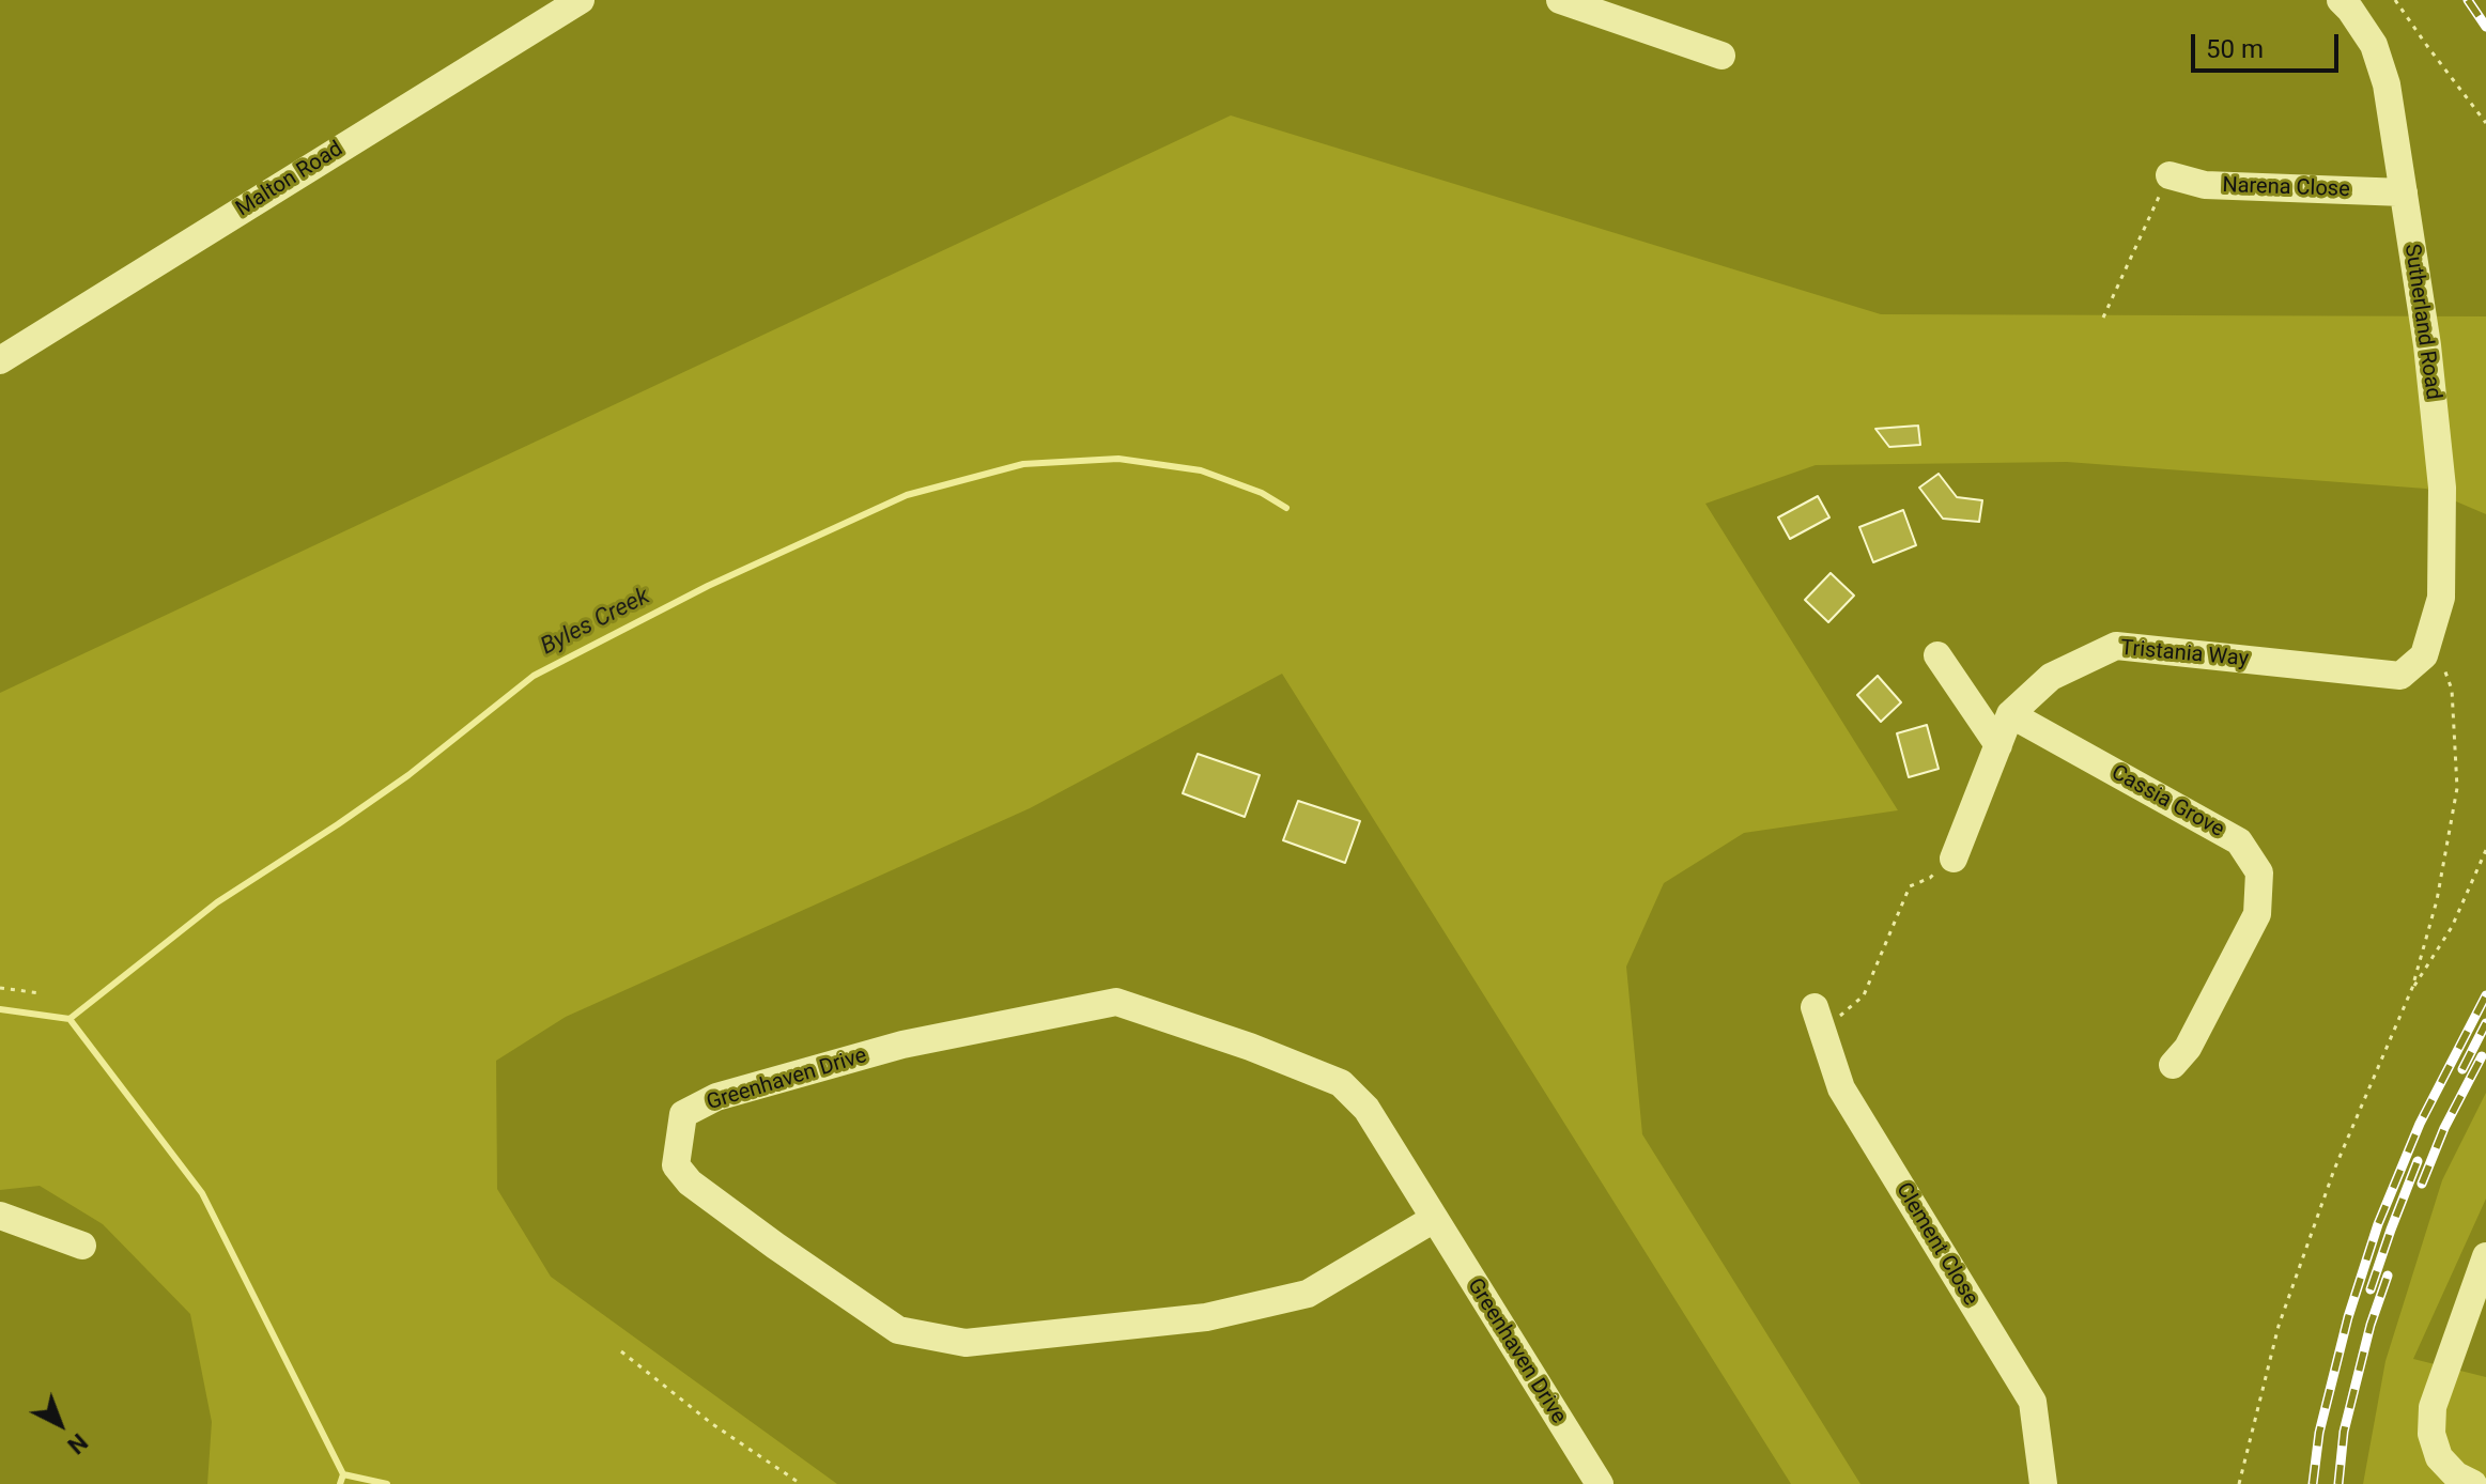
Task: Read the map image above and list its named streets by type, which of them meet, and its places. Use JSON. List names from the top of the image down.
{
  "streets": {
    "street": [
      "Malton Road",
      "Narena Close",
      "Sutherland Road",
      "Tristania Way",
      "Cassia Grove",
      "Greenhaven Drive",
      "Clement Close"
    ]
  },
  "crossings": [
    ["Narena Close", "Sutherland Road"],
    ["Sutherland Road", "Tristania Way"],
    ["Tristania Way", "Cassia Grove"]
  ],
  "water": ["Byles Creek"],
  "scale_bar": "50 m",
  "north": "bottom right"
}
